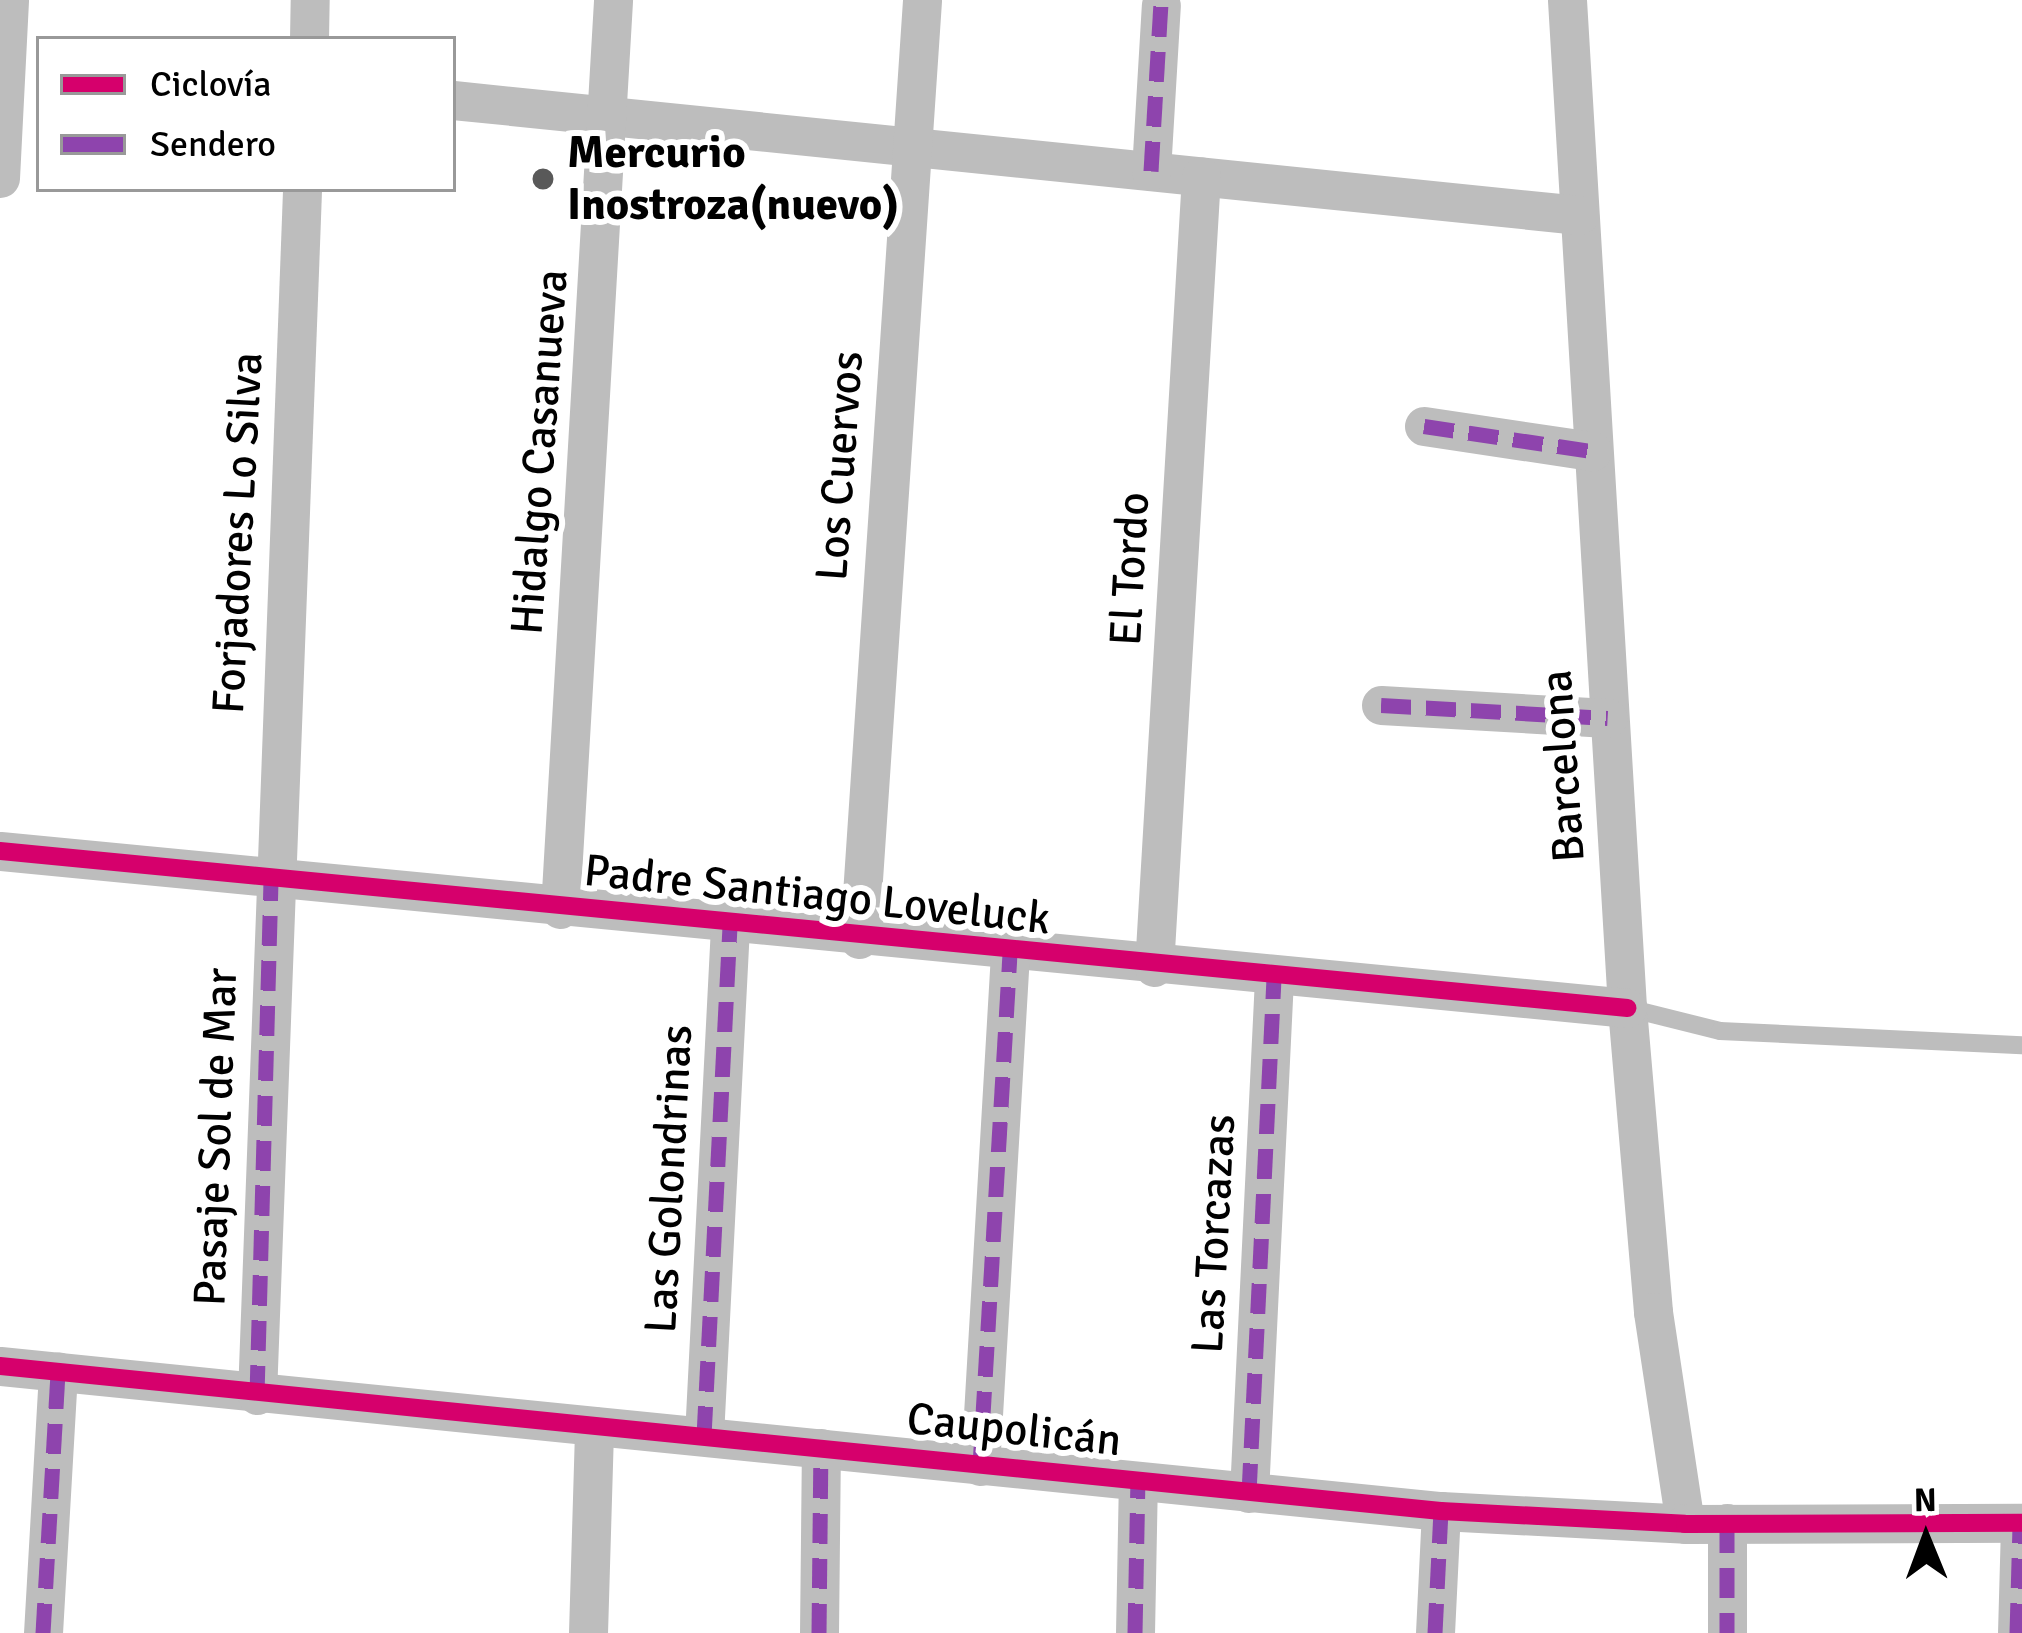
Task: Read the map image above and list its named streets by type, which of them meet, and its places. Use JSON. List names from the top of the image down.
{
  "streets": {
    "street": [
      "Hidalgo Casanueva",
      "Los Cuervos",
      "Forjadores Lo Silva",
      "El Tordo",
      "Barcelona",
      "Padre Santiago Loveluck",
      "Pasaje Sol de Mar",
      "Las Golondrinas",
      "Las Torcazas",
      "Caupolicán"
    ]
  },
  "crossings": [
    ["Hidalgo Casanueva", "Padre Santiago Loveluck"],
    ["Los Cuervos", "Padre Santiago Loveluck"],
    ["Forjadores Lo Silva", "Padre Santiago Loveluck"],
    ["Forjadores Lo Silva", "Pasaje Sol de Mar"],
    ["El Tordo", "Padre Santiago Loveluck"],
    ["Barcelona", "Padre Santiago Loveluck"],
    ["Barcelona", "Caupolicán"],
    ["Padre Santiago Loveluck", "Pasaje Sol de Mar"],
    ["Padre Santiago Loveluck", "Las Golondrinas"],
    ["Padre Santiago Loveluck", "Las Torcazas"],
    ["Pasaje Sol de Mar", "Caupolicán"],
    ["Las Golondrinas", "Caupolicán"],
    ["Las Torcazas", "Caupolicán"]
  ],
  "places": ["Mercurio Inostroza(nuevo)"],
  "legend": ["Ciclovía", "Sendero"],
  "north": "top"
}
